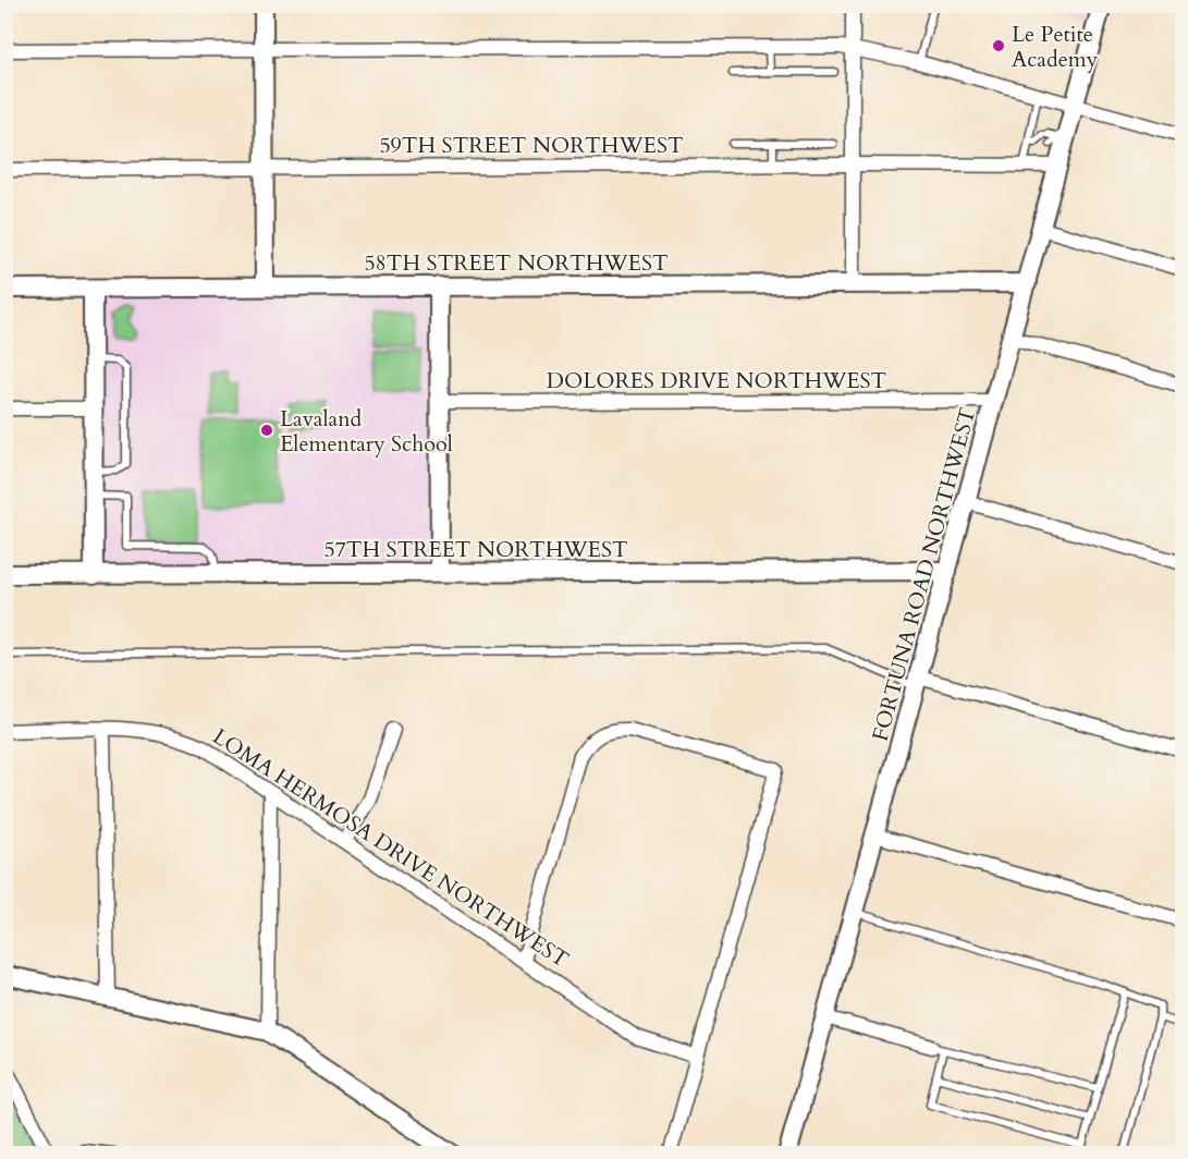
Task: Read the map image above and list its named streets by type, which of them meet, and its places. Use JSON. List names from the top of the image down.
{
  "streets": {
    "street": [
      "59TH STREET NORTHWEST",
      "58TH STREET NORTHWEST",
      "DOLORES DRIVE NORTHWEST",
      "57TH STREET NORTHWEST",
      "FORTUNA ROAD NORTHWEST",
      "LOMA HERMOSA DRIVE NORTHWEST"
    ]
  },
  "crossings": [
    ["59TH STREET NORTHWEST", "FORTUNA ROAD NORTHWEST"],
    ["58TH STREET NORTHWEST", "FORTUNA ROAD NORTHWEST"],
    ["DOLORES DRIVE NORTHWEST", "FORTUNA ROAD NORTHWEST"],
    ["57TH STREET NORTHWEST", "FORTUNA ROAD NORTHWEST"]
  ],
  "places": ["Le Petite Academy", "Lavaland Elementary School"]
}
